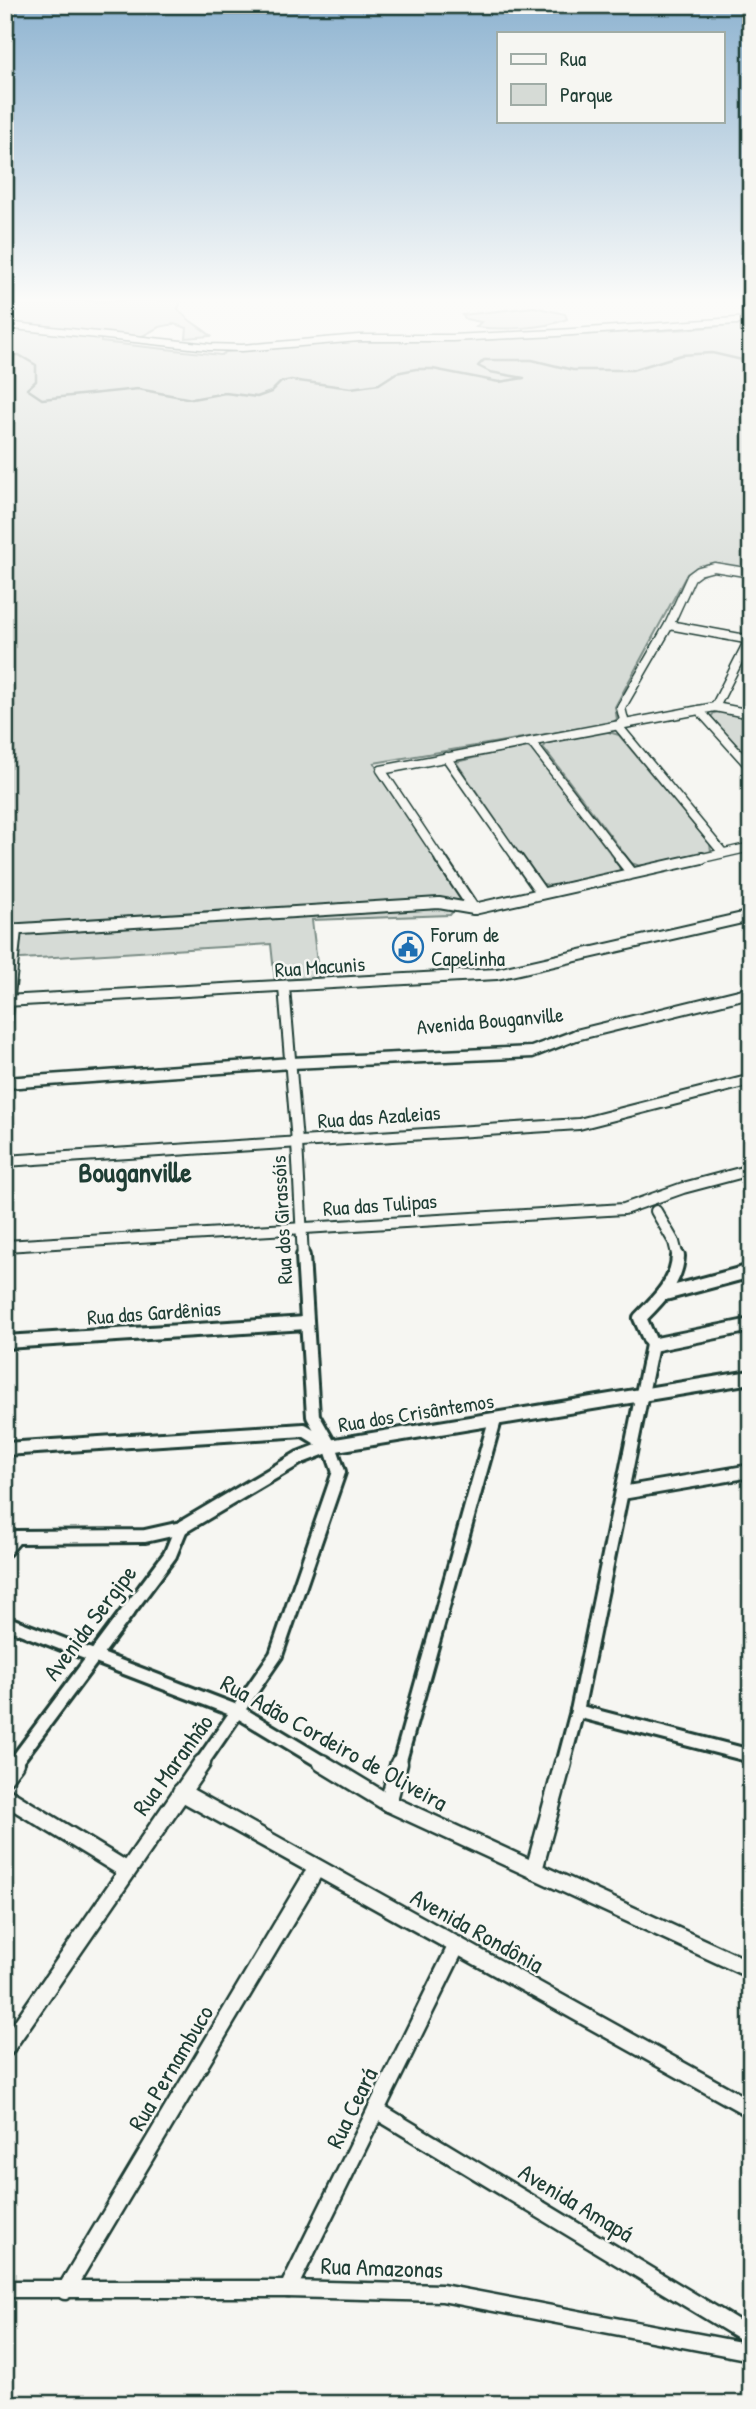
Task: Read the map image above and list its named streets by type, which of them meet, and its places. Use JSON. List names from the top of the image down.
{
  "streets": {
    "street": [
      "Rua Macunis",
      "Avenida Bouganville",
      "Rua das Azaleias",
      "Rua das Tulipas",
      "Rua dos Girassóis",
      "Rua das Gardênias",
      "Rua dos Crisântemos",
      "Avenida Sergipe",
      "Rua Adão Cordeiro de Oliveira",
      "Rua Maranhão",
      "Avenida Rondônia",
      "Rua Pernambuco",
      "Rua Ceará",
      "Avenida Amapá",
      "Rua Amazonas"
    ]
  },
  "crossings": [
    ["Rua Macunis", "Rua dos Girassóis"],
    ["Avenida Bouganville", "Rua dos Girassóis"],
    ["Rua das Azaleias", "Rua dos Girassóis"],
    ["Rua das Tulipas", "Rua dos Girassóis"],
    ["Rua dos Girassóis", "Rua das Gardênias"],
    ["Rua dos Girassóis", "Rua dos Crisântemos"],
    ["Rua dos Girassóis", "Rua Maranhão"],
    ["Rua dos Crisântemos", "Rua Maranhão"],
    ["Avenida Sergipe", "Rua Adão Cordeiro de Oliveira"],
    ["Rua Adão Cordeiro de Oliveira", "Rua Maranhão"],
    ["Rua Maranhão", "Avenida Rondônia"],
    ["Avenida Rondônia", "Rua Pernambuco"],
    ["Avenida Rondônia", "Rua Ceará"],
    ["Rua Pernambuco", "Rua Amazonas"],
    ["Rua Ceará", "Avenida Amapá"],
    ["Rua Ceará", "Rua Amazonas"]
  ],
  "districts": ["Bouganville"],
  "places": {
    "public building": ["Forum de Capelinha"]
  },
  "legend": ["Rua", "Parque"]
}
